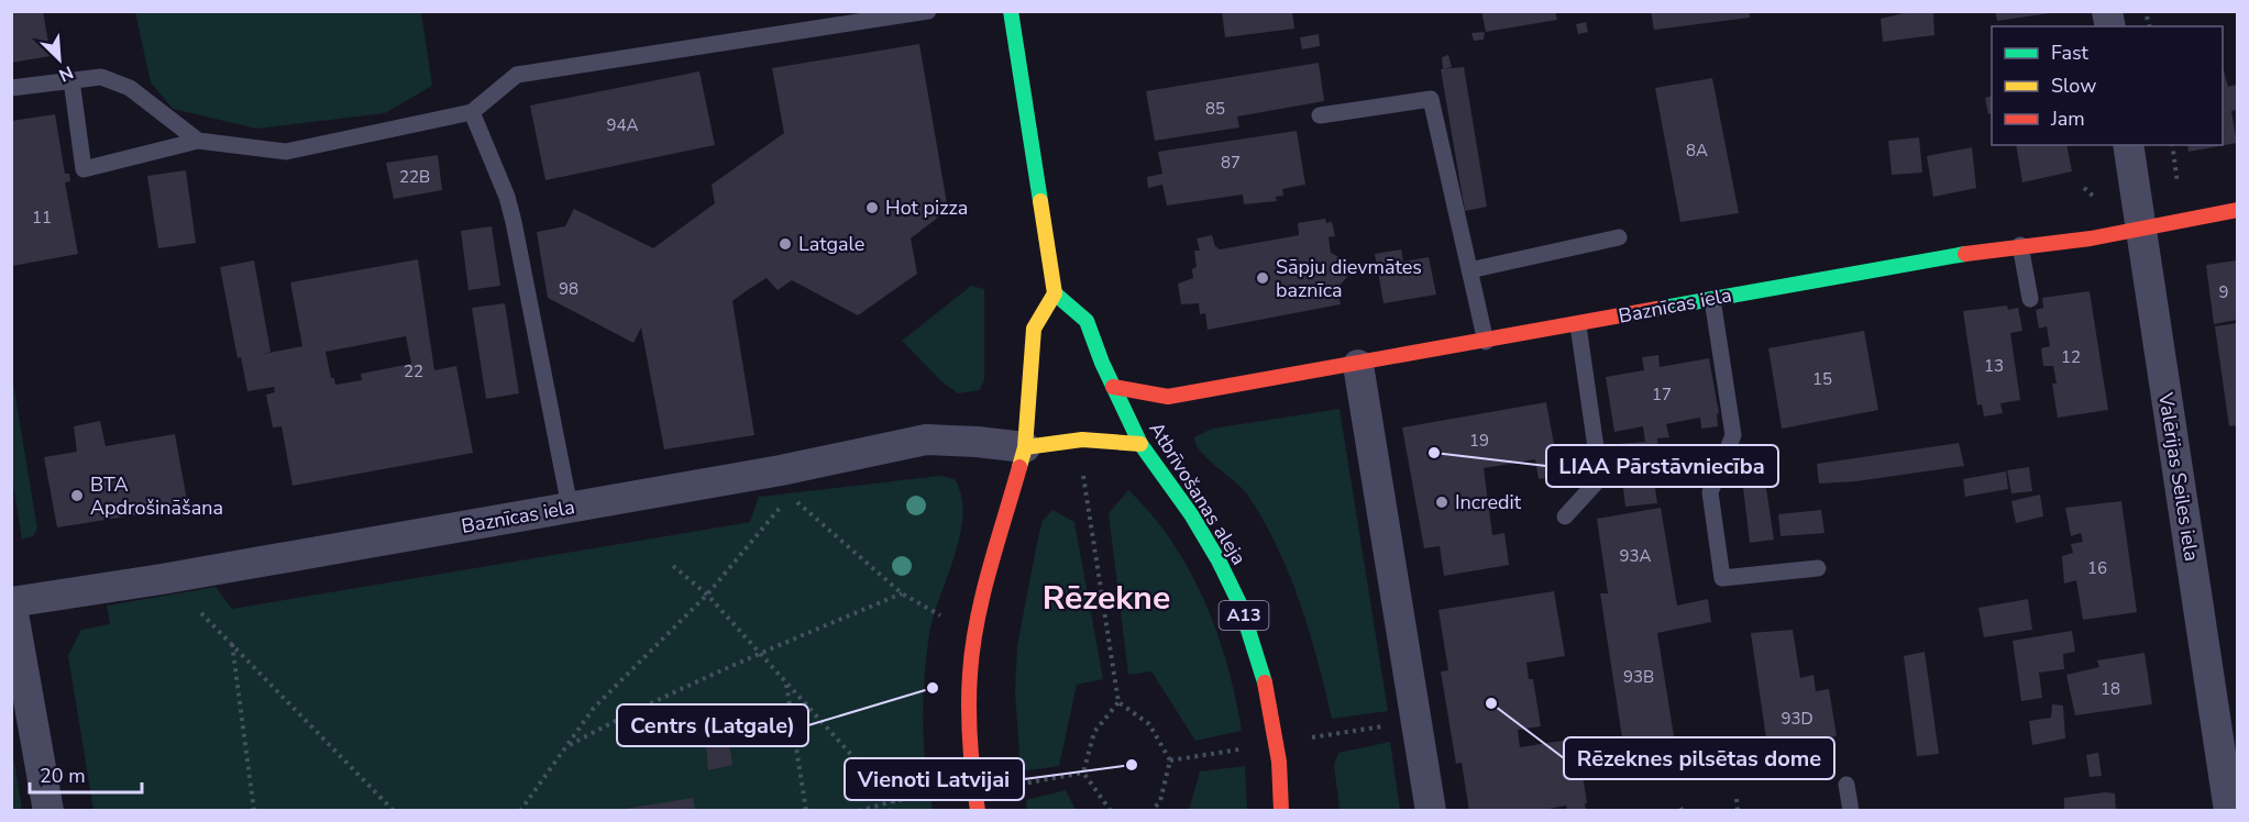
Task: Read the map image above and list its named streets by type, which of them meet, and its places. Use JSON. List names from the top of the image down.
{
  "streets": {
    "main road": ["Baznīcas iela", "Atbrīvošanas aleja", "A13"],
    "street": ["Valērijas Seiles iela"]
  },
  "crossings": [
    ["Baznīcas iela", "Valērijas Seiles iela"],
    ["Baznīcas iela", "Atbrīvošanas aleja"]
  ],
  "districts": ["Rēzekne"],
  "places": [
    "Hot pizza",
    "Latgale",
    "Sāpju dievmātes baznīca",
    "LIAA Pārstāvniecība",
    "BTA Apdrošināšana",
    "Incredit",
    "Centrs (Latgale)",
    "Rēzeknes pilsētas dome",
    "Vienoti Latvijai"
  ],
  "house_numbers": [
    "85",
    "94A",
    "8A",
    "87",
    "22B",
    "11",
    "98",
    "9",
    "12",
    "13",
    "22",
    "15",
    "17",
    "19",
    "93A",
    "16",
    "93B",
    "18",
    "93D"
  ],
  "legend": ["Fast", "Slow", "Jam"],
  "scale_bar": "20 m",
  "north": "bottom right"
}
